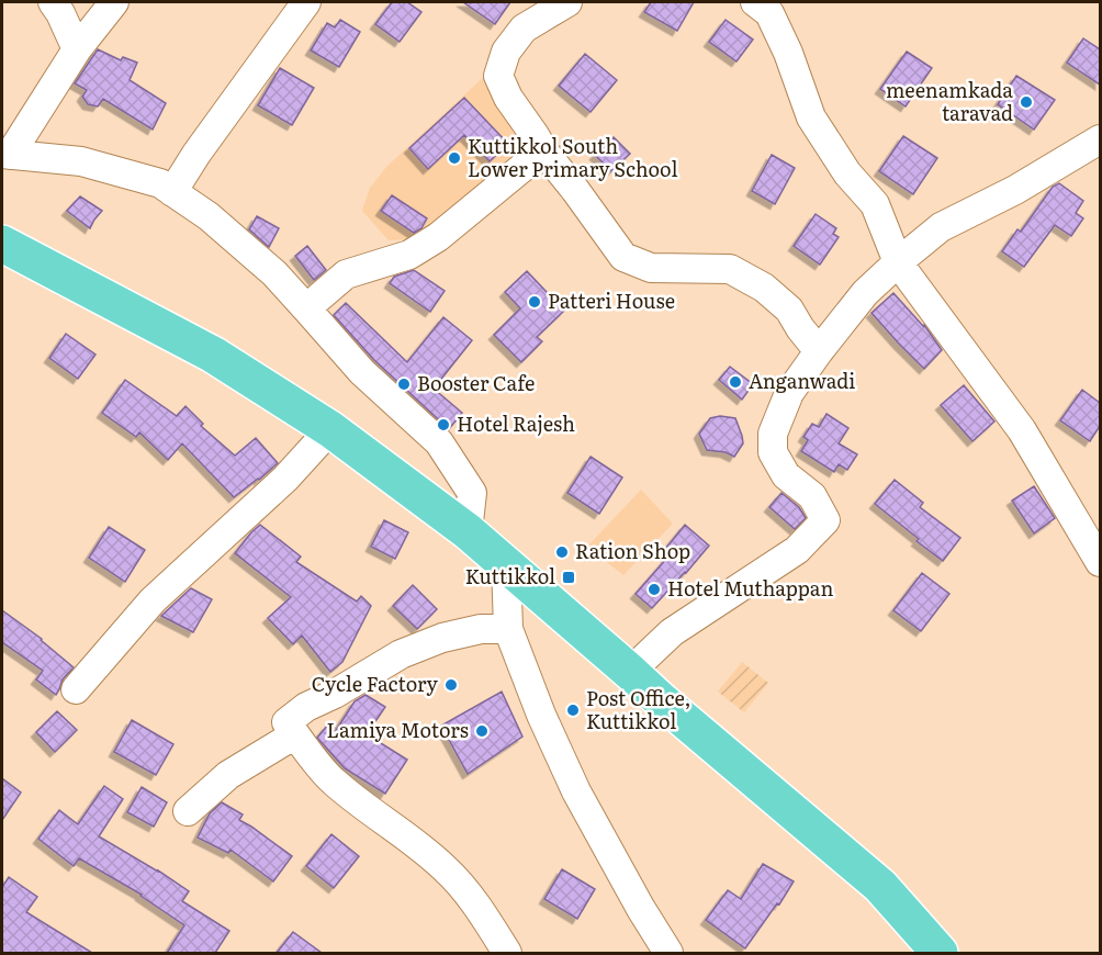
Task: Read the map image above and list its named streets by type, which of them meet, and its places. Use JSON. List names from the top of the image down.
{
  "places": {
    "other": [
      "meenamkada taravad",
      "Kuttikkol South Lower Primary School",
      "Patteri House",
      "Anganwadi",
      "Booster Cafe",
      "Hotel Rajesh",
      "Ration Shop",
      "Hotel Muthappan",
      "Cycle Factory",
      "Post Office, Kuttikkol",
      "Lamiya Motors"
    ],
    "transit": ["Kuttikkol"]
  }
}
